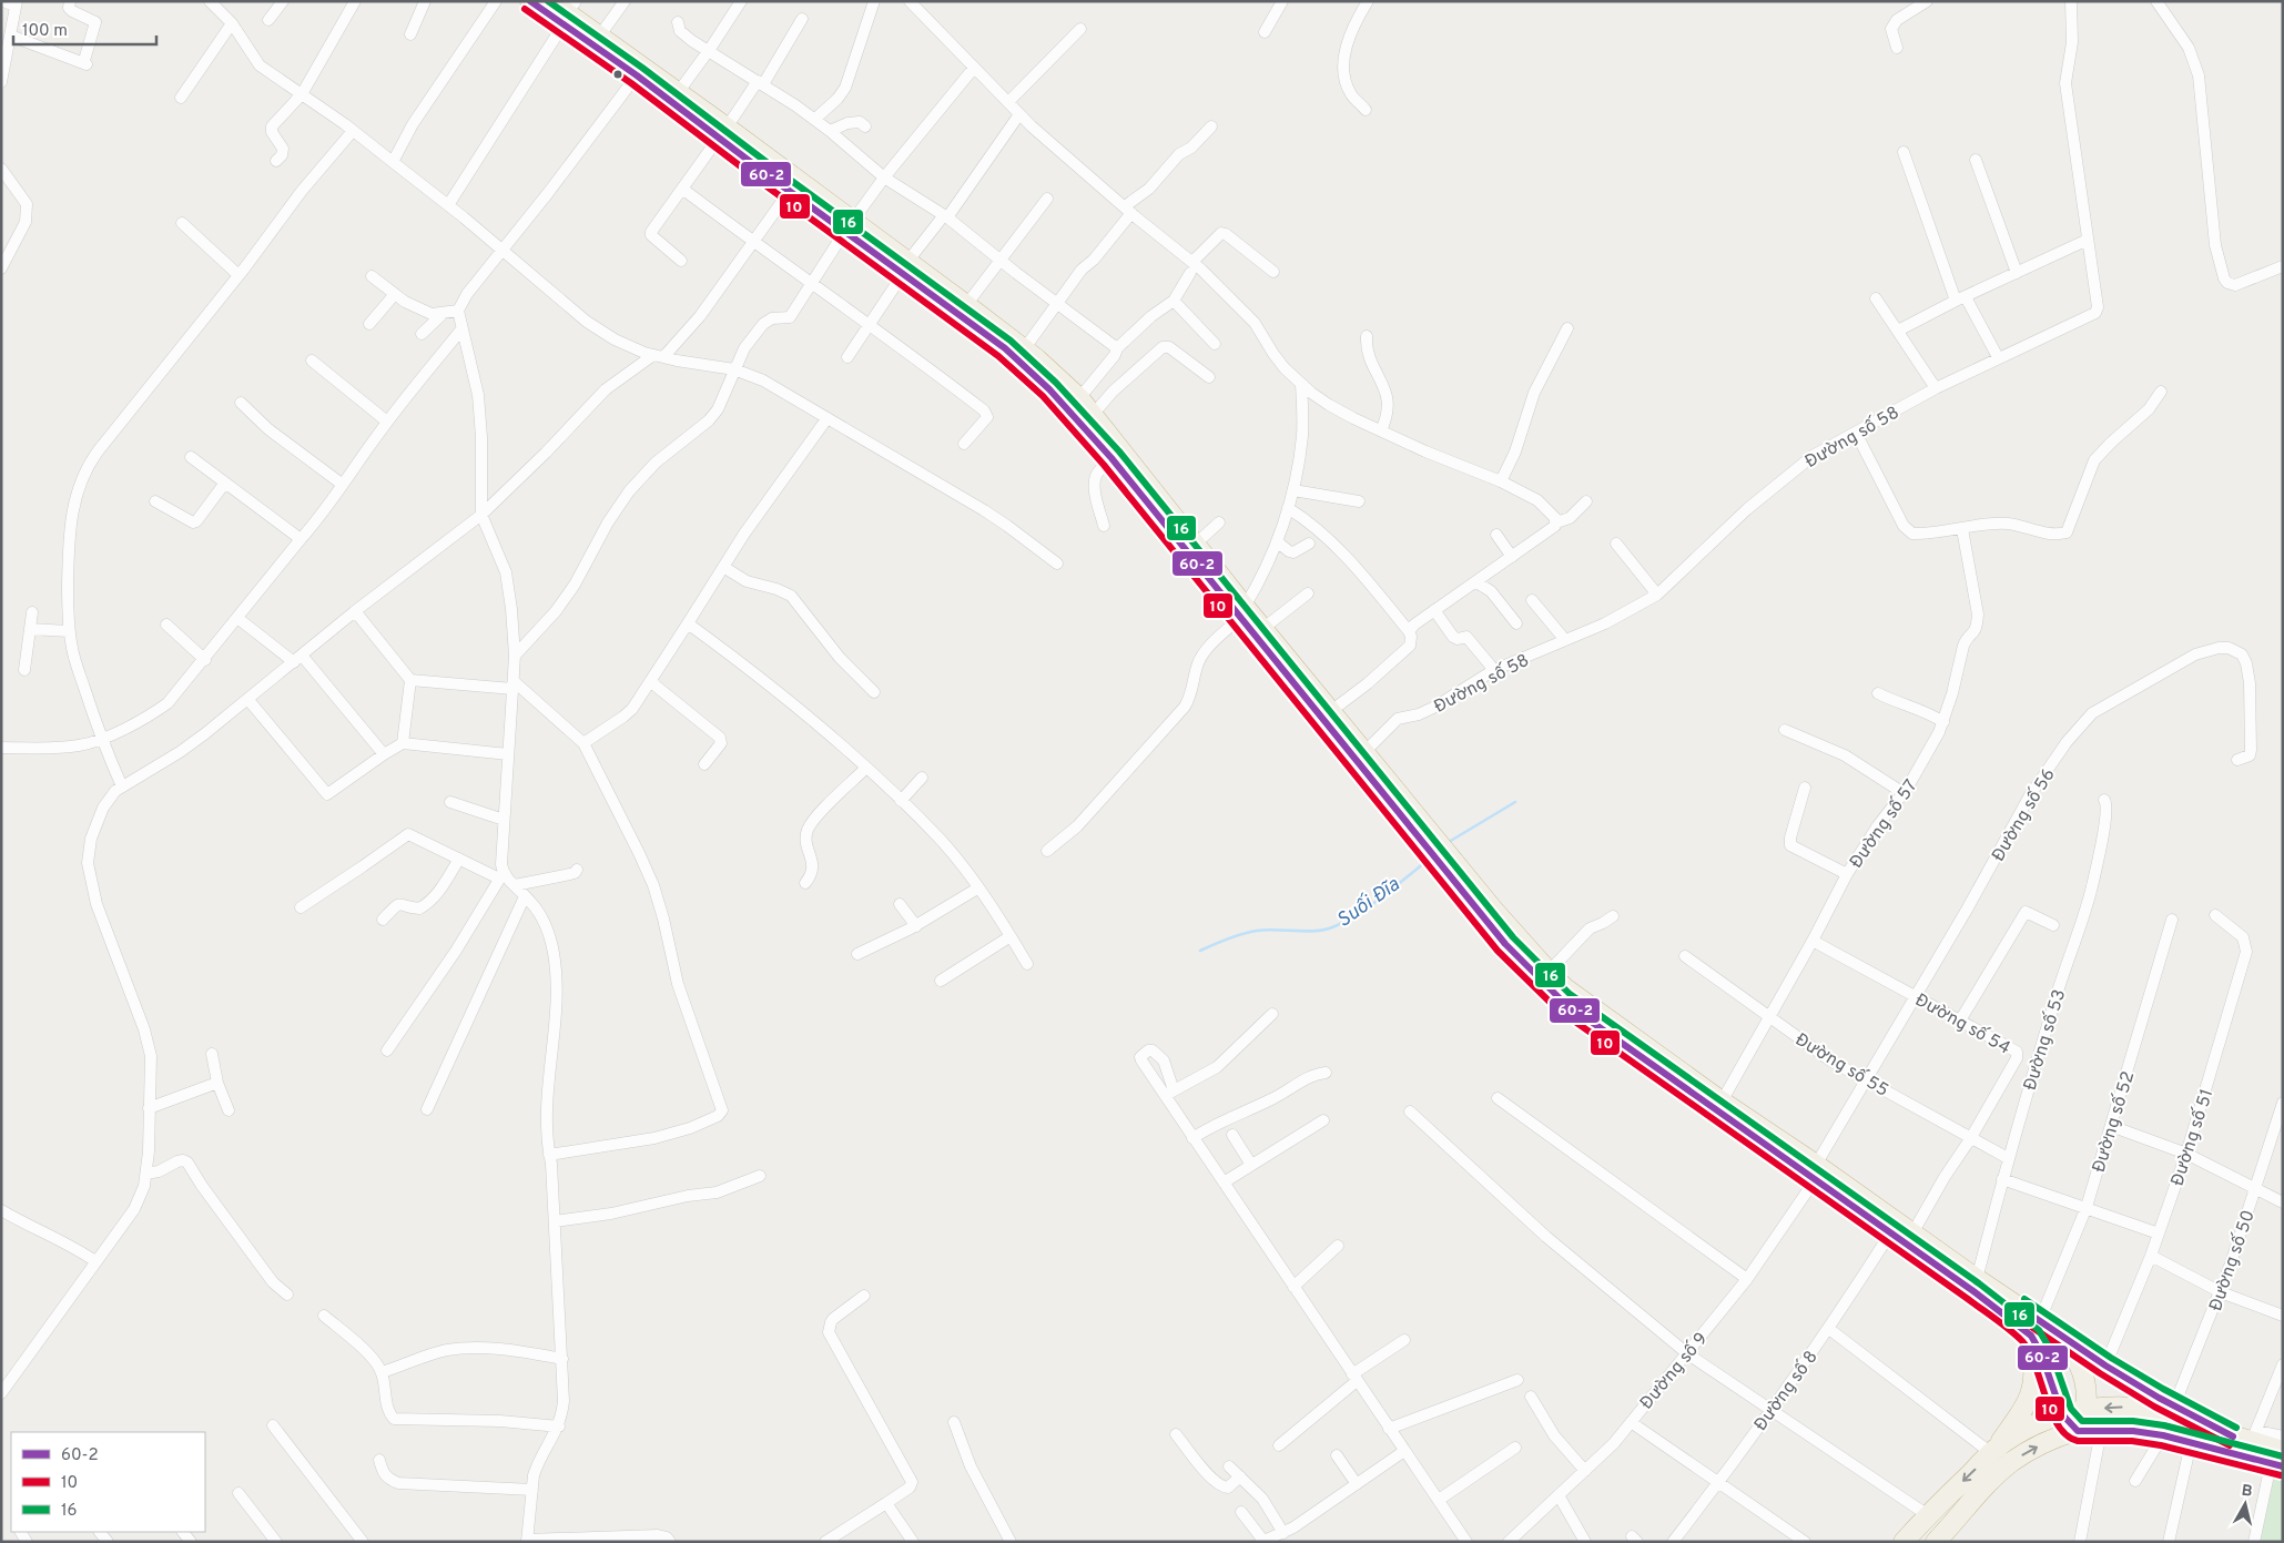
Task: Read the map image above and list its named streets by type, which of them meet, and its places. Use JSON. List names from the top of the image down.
{
  "streets": {
    "street": [
      "Đường số 58",
      "Đường số 56",
      "Đường số 57",
      "Đường số 54",
      "Đường số 53",
      "Đường số 55",
      "Đường số 52",
      "Đường số 51",
      "Đường số 50",
      "Đường số 9",
      "Đường số 8"
    ]
  },
  "crossings": [
    ["Đường số 56", "Đường số 54"],
    ["Đường số 56", "Đường số 55"],
    ["Đường số 56", "Đường số 9"],
    ["Đường số 57", "Đường số 54"],
    ["Đường số 57", "Đường số 55"],
    ["Đường số 54", "Đường số 55"],
    ["Đường số 53", "Đường số 55"]
  ],
  "water": ["Suối Đĩa"],
  "lines": ["transit line 60-2", "transit line 16", "transit line 10"],
  "legend": ["60-2", "10", "16"],
  "scale_bar": "100 m",
  "north": "top"
}
